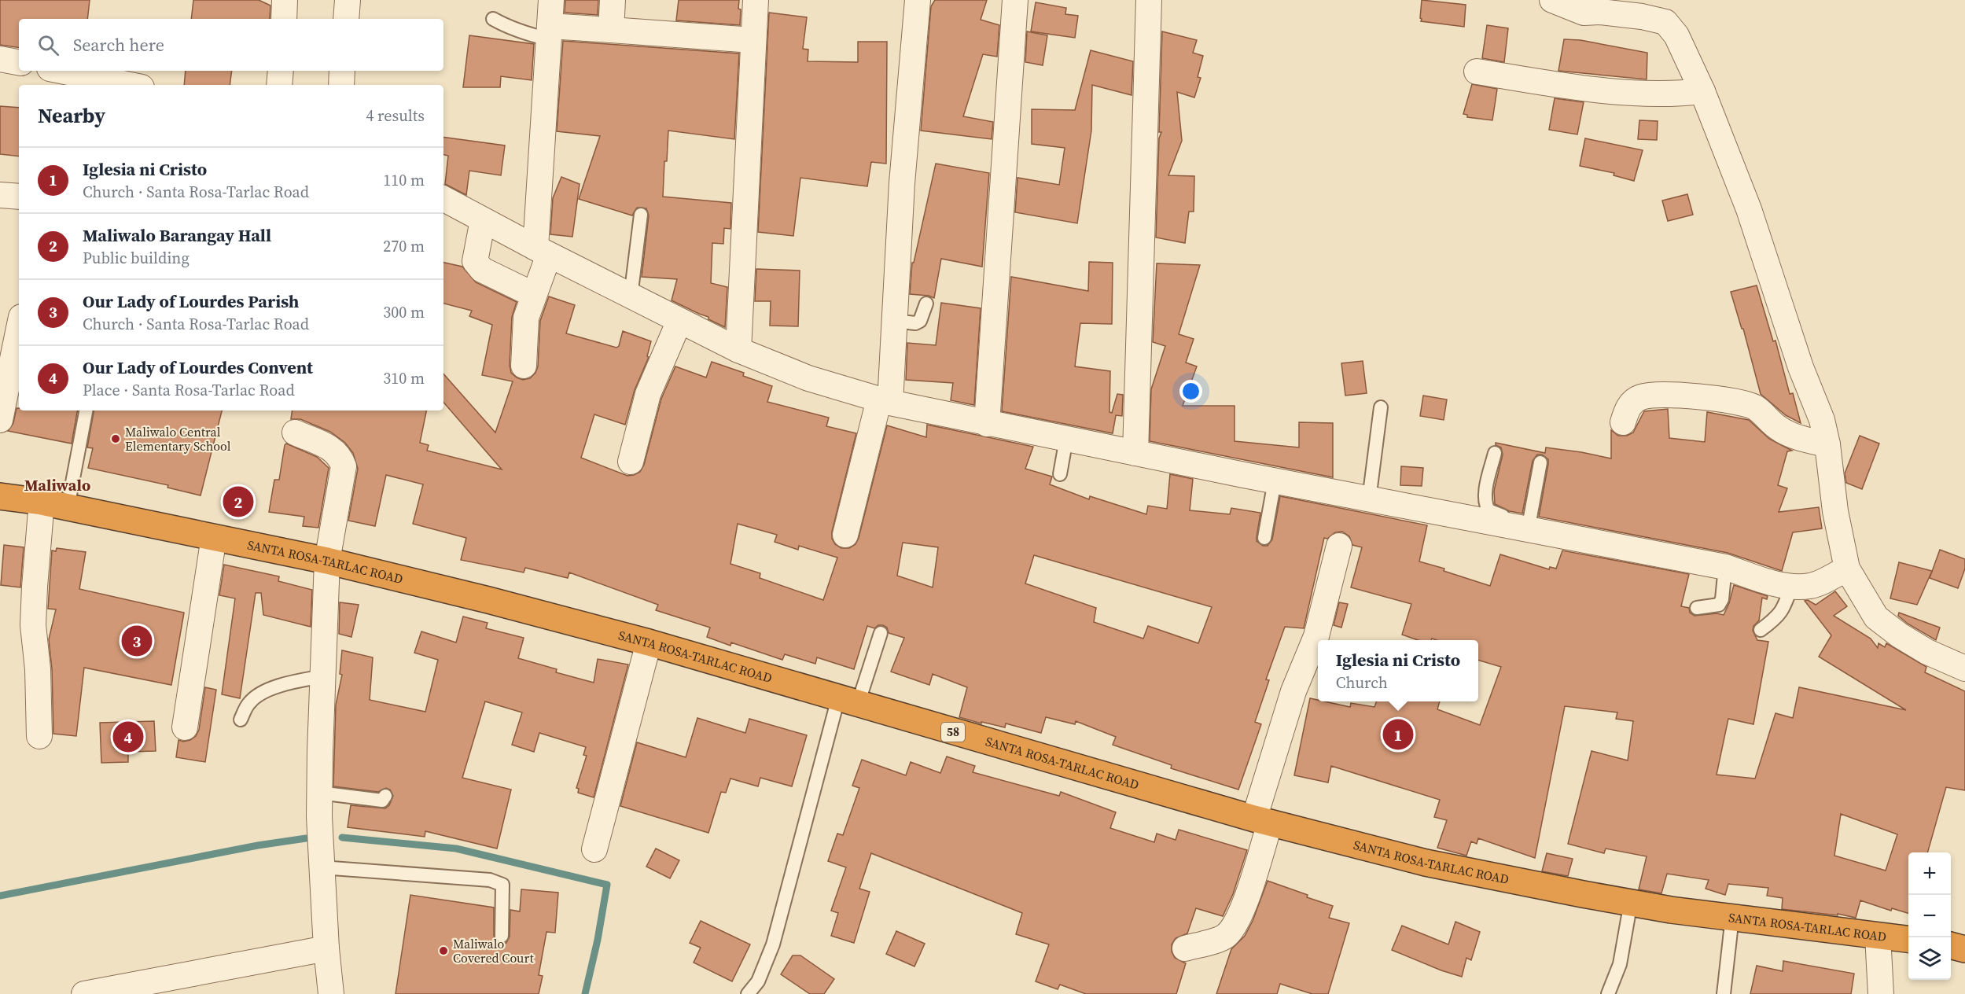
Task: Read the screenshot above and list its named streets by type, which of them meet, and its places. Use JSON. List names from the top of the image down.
{
  "streets": {
    "highway": ["SANTA ROSA-TARLAC ROAD", "58"]
  },
  "districts": ["Maliwalo"],
  "places": ["Maliwalo Central Elementary School", "Maliwalo Covered Court"],
  "page": {
    "search": "Search here",
    "heading": ["Nearby", "4 results"],
    "list": [
      {
        "mark": "1",
        "name": "Iglesia ni Cristo",
        "note": "Church · Santa Rosa-Tarlac Road",
        "value": "110 m"
      },
      {
        "mark": "2",
        "name": "Maliwalo Barangay Hall",
        "note": "Public building",
        "value": "270 m"
      },
      {
        "mark": "3",
        "name": "Our Lady of Lourdes Parish",
        "note": "Church · Santa Rosa-Tarlac Road",
        "value": "300 m"
      },
      {
        "mark": "4",
        "name": "Our Lady of Lourdes Convent",
        "note": "Place · Santa Rosa-Tarlac Road",
        "value": "310 m"
      }
    ],
    "pins": [
      "2",
      "3",
      "1",
      "4"
    ],
    "popup": ["Iglesia ni Cristo", "Church"],
    "map_buttons": ["+", "−"]
  }
}
